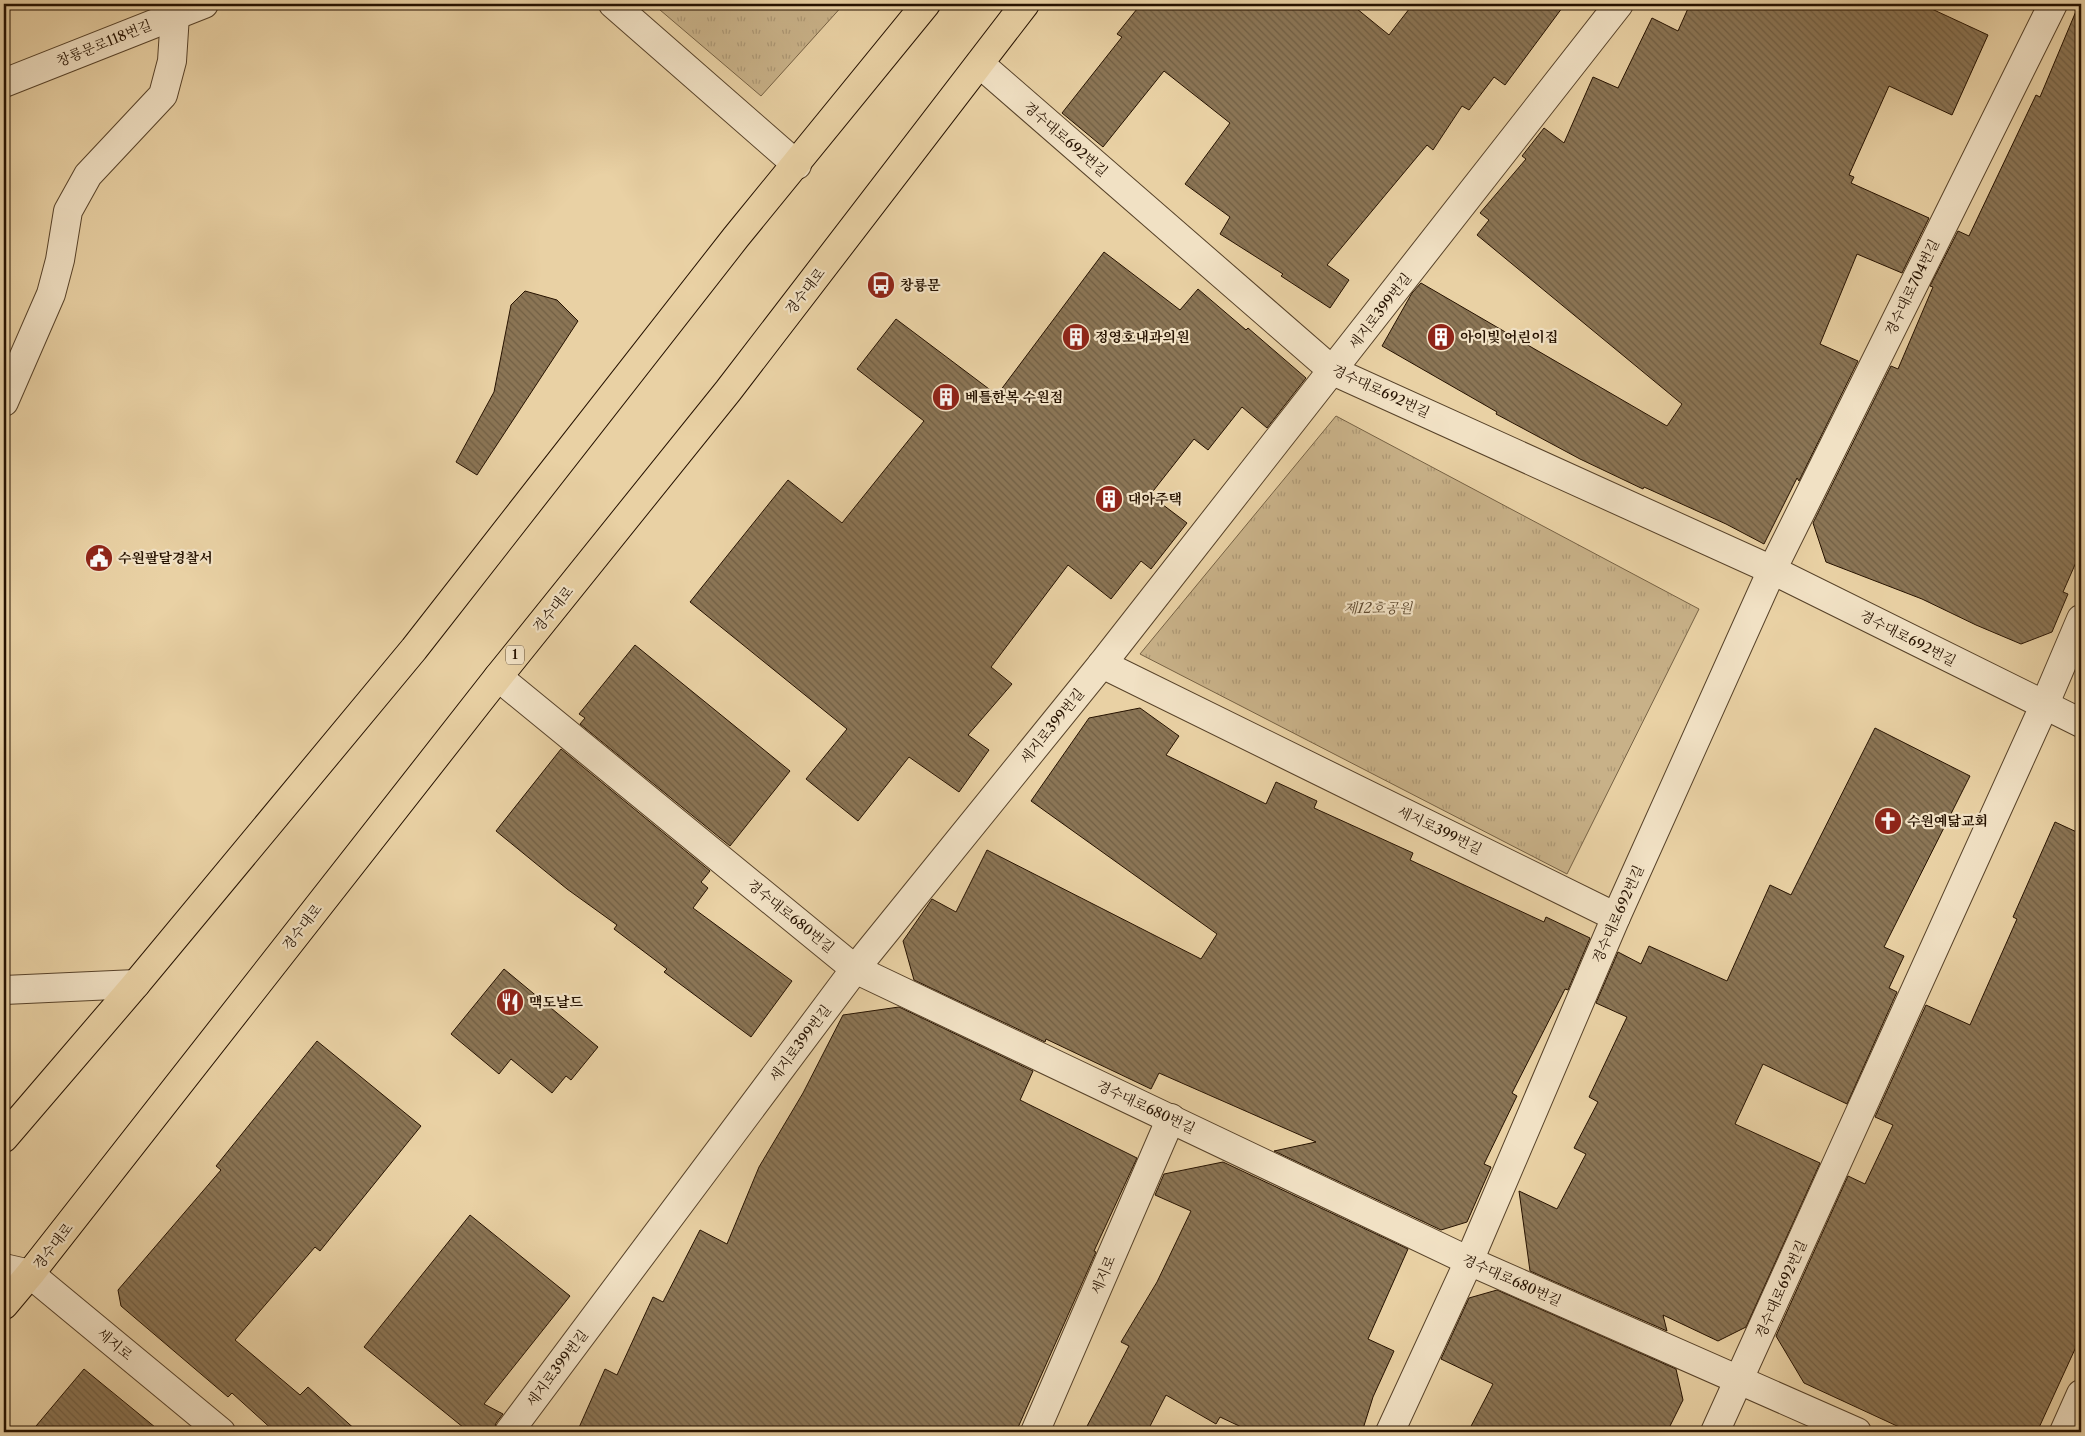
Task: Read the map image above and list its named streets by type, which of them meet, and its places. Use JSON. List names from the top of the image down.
{
  "streets": {
    "main road": ["경수대로", "1"],
    "street": [
      "창룡문로118번길",
      "경수대로692번길",
      "경수대로704번길",
      "세지로399번길",
      "경수대로680번길",
      "세지로"
    ]
  },
  "crossings": [
    ["경수대로692번길", "경수대로704번길"],
    ["경수대로692번길", "경수대로"],
    ["경수대로692번길", "세지로399번길"],
    ["경수대로692번길", "경수대로680번길"],
    ["경수대로", "경수대로680번길"],
    ["경수대로", "세지로"],
    ["세지로399번길", "경수대로680번길"],
    ["경수대로680번길", "세지로"]
  ],
  "parks": ["제12호공원"],
  "places": {
    "bus stop": ["창룡문"],
    "building": [
      "정영호내과의원",
      "아이빛 어린이집",
      "베틀한복 수원점",
      "대아주택"
    ],
    "public building": ["수원팔달경찰서"],
    "church": ["수원예닮교회"],
    "restaurant": ["맥도날드"]
  }
}
